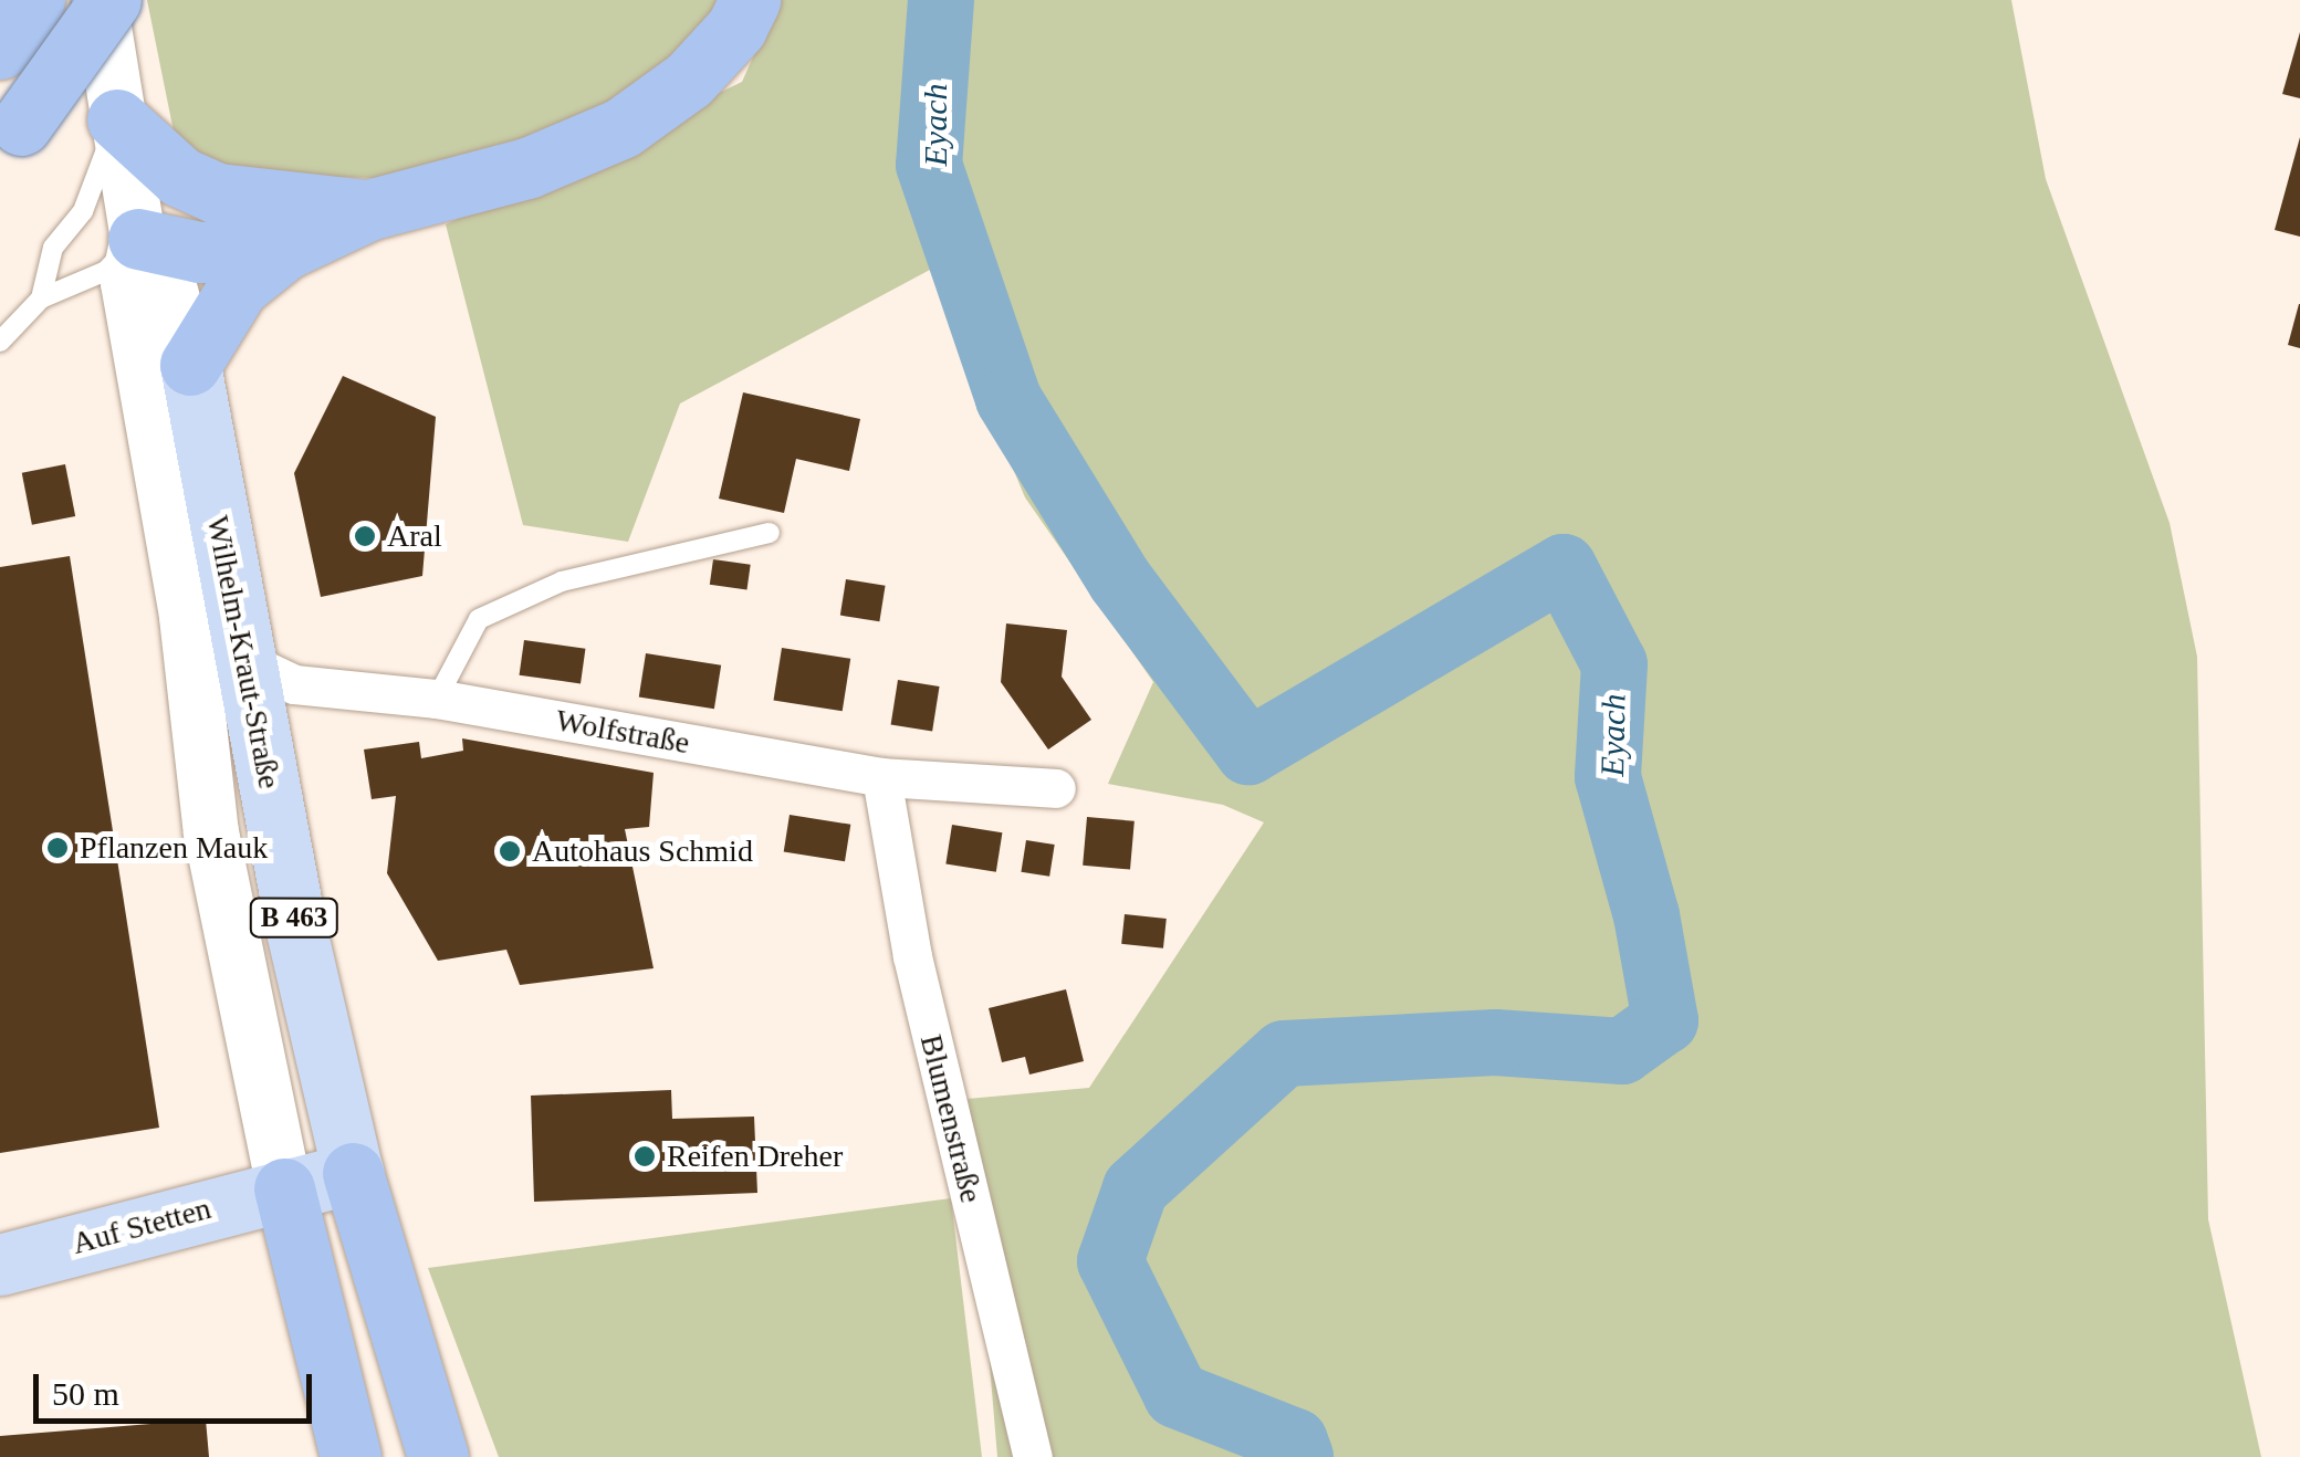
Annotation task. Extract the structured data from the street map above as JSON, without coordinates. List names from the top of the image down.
{
  "streets": {
    "highway": ["Wilhelm-Kraut-Straße", "B 463"],
    "main road": ["Auf Stetten"],
    "street": ["Wolfstraße", "Blumenstraße"]
  },
  "crossings": [
    ["Wilhelm-Kraut-Straße", "Wolfstraße"],
    ["Wilhelm-Kraut-Straße", "Auf Stetten"],
    ["Wolfstraße", "Blumenstraße"]
  ],
  "water": ["Eyach"],
  "places": [
    "Aral",
    "Pflanzen Mauk",
    "Autohaus Schmid",
    "Reifen Dreher"
  ],
  "scale_bar": "50 m"
}
